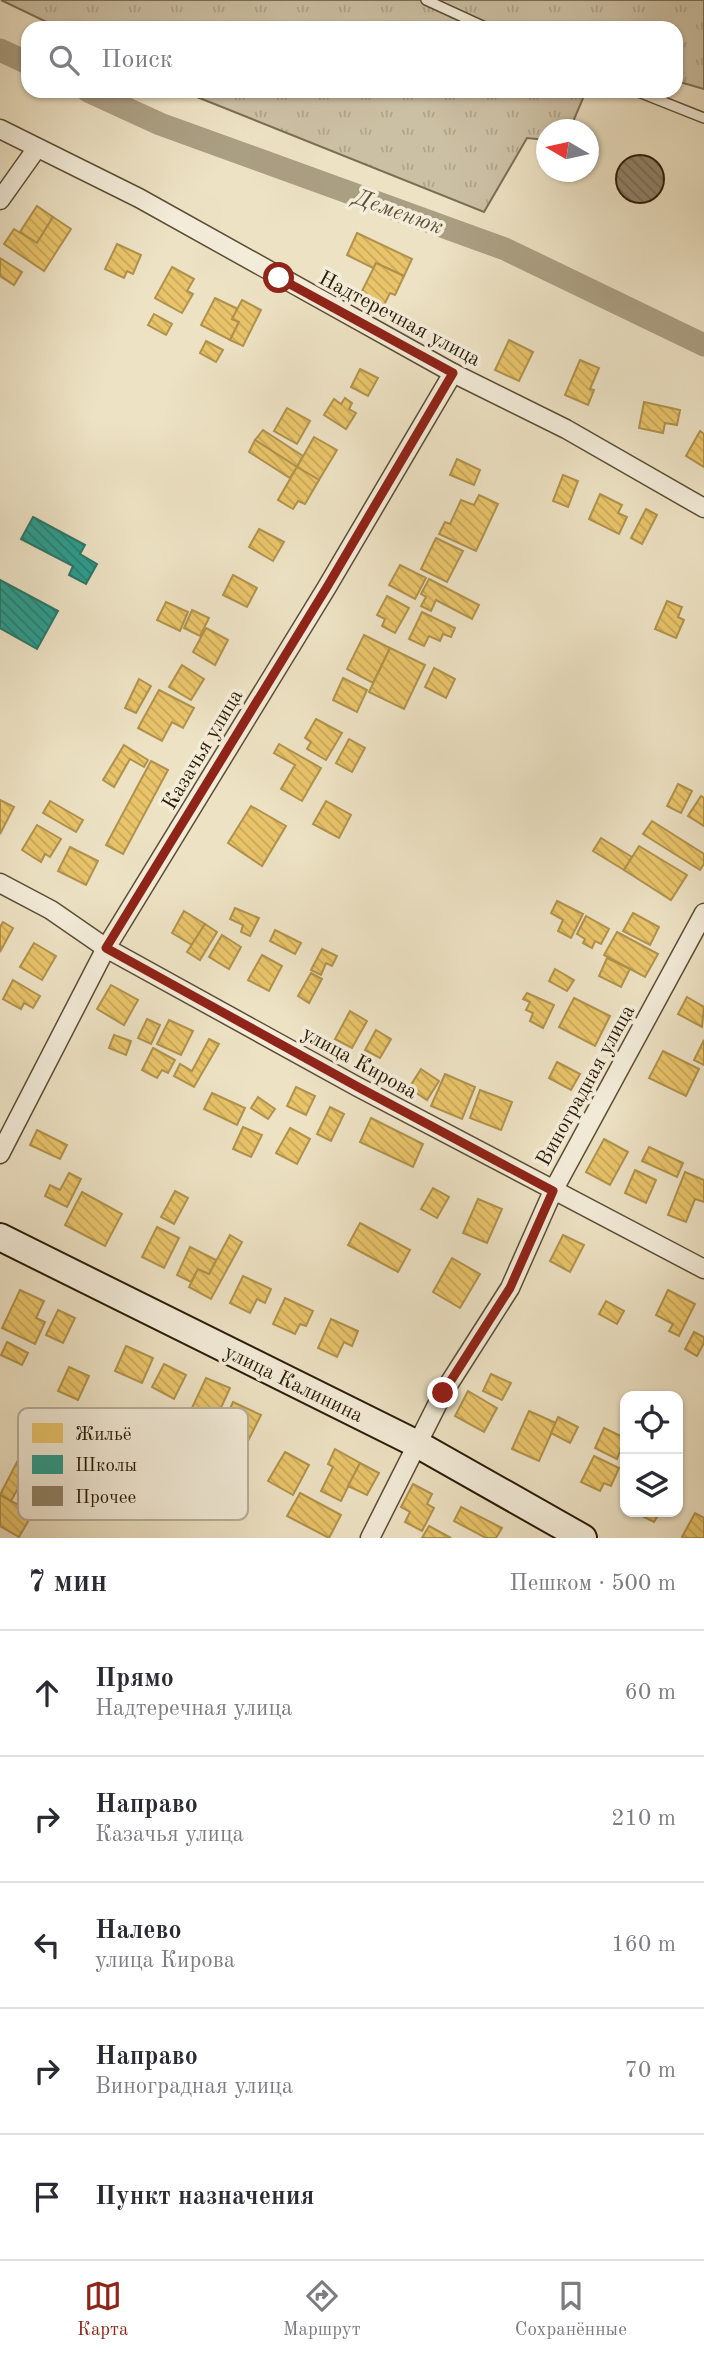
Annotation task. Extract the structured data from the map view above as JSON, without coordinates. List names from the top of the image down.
{
  "streets": {
    "street": [
      "Надтеречная улица",
      "Казачья улица",
      "улица Кирова",
      "Виноградная улица",
      "улица Калинина"
    ]
  },
  "crossings": [
    ["Надтеречная улица", "Казачья улица"],
    ["Казачья улица", "улица Кирова"],
    ["улица Кирова", "Виноградная улица"],
    ["Виноградная улица", "улица Калинина"]
  ],
  "water": ["Деменюк"],
  "legend": ["Жильё", "Школы", "Прочее"],
  "north": "left",
  "page": {
    "search": "Поиск",
    "heading": ["7 мин", "Пешком · 500 m"],
    "list": [
      ["Прямо", "Надтеречная улица", "60 m"],
      ["Направо", "Казачья улица", "210 m"],
      ["Налево", "улица Кирова", "160 m"],
      ["Направо", "Виноградная улица", "70 m"],
      "Пункт назначения"
    ],
    "nav": ["Карта", "Маршрут", "Сохранённые"]
  }
}
